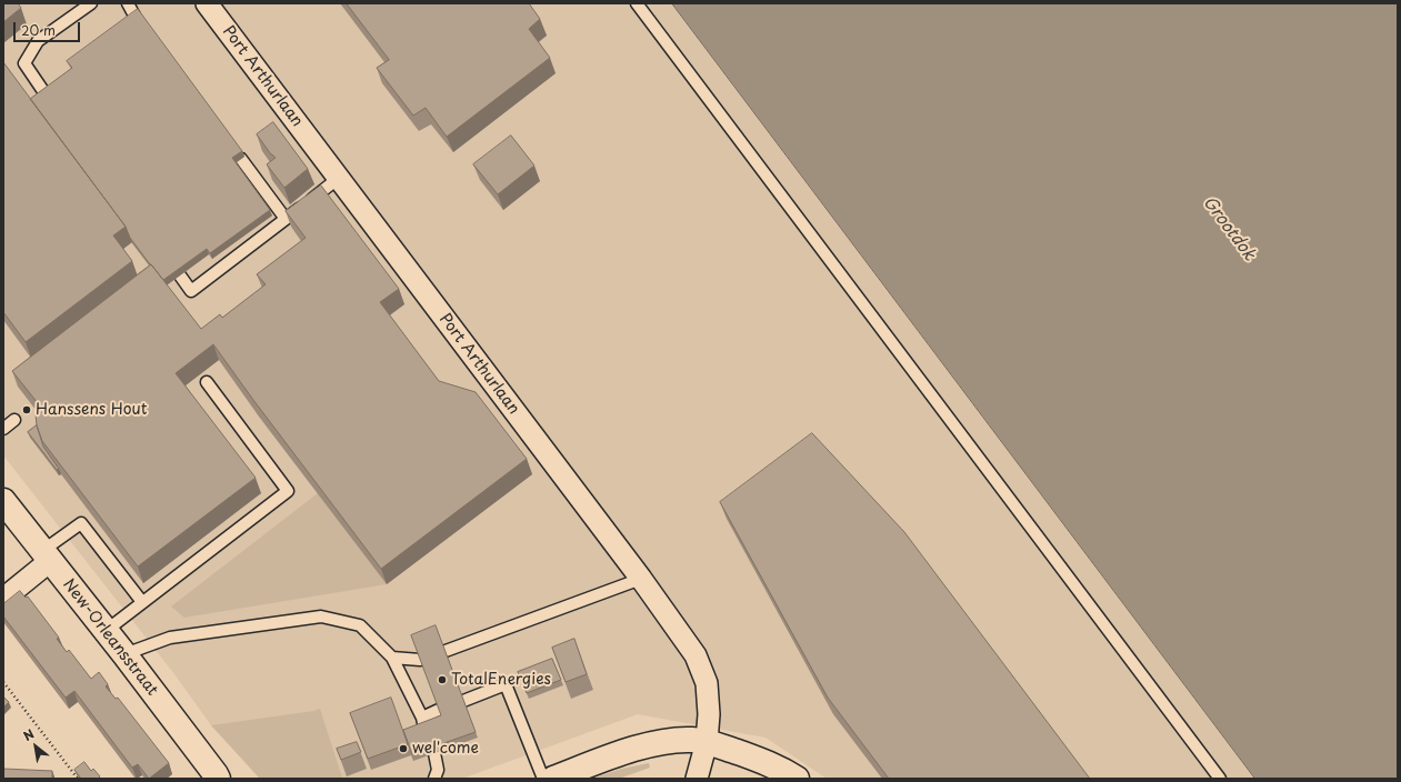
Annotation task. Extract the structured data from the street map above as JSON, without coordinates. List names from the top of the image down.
{
  "streets": {
    "main road": ["New-Orleansstraat"],
    "street": ["Port Arthurlaan"]
  },
  "water": ["Grootdok"],
  "places": ["Hanssens Hout", "TotalEnergies", "wel'come"],
  "scale_bar": "20 m",
  "north": "top left"
}
